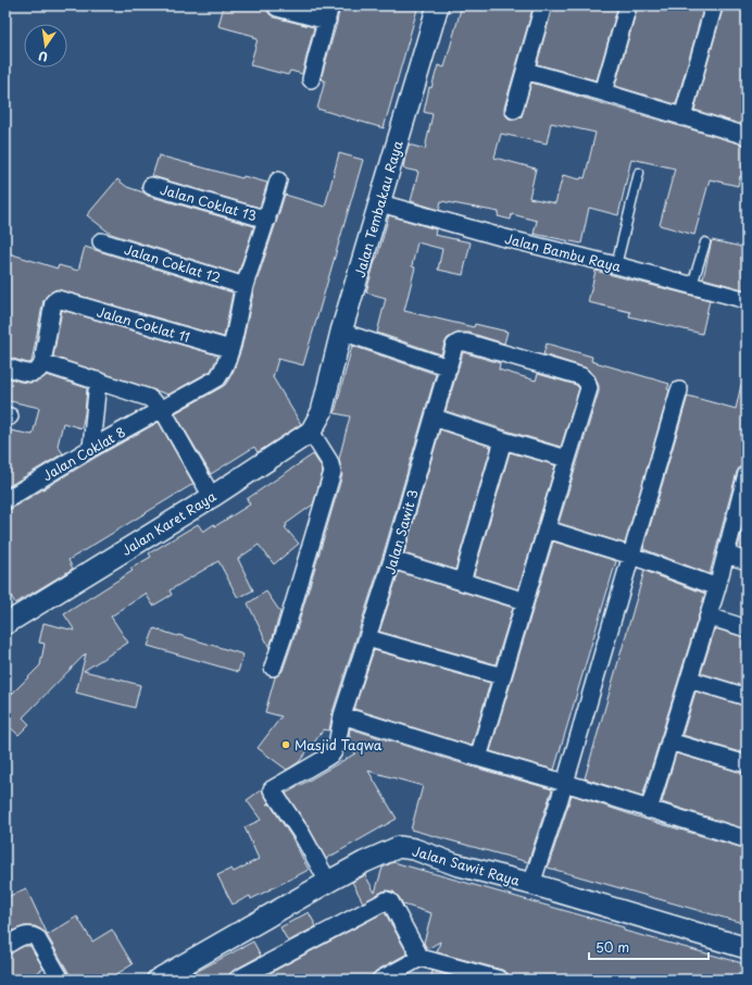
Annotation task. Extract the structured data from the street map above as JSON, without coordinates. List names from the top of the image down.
{
  "streets": {
    "street": [
      "Jalan Coklat 13",
      "Jalan Tembakau Raya",
      "Jalan Bambu Raya",
      "Jalan Coklat 12",
      "Jalan Coklat 11",
      "Jalan Coklat 8",
      "Jalan Karet Raya",
      "Jalan Sawit 3",
      "Jalan Sawit Raya"
    ]
  },
  "crossings": [
    ["Jalan Coklat 13", "Jalan Coklat 8"],
    ["Jalan Tembakau Raya", "Jalan Bambu Raya"],
    ["Jalan Tembakau Raya", "Jalan Karet Raya"],
    ["Jalan Coklat 12", "Jalan Coklat 8"],
    ["Jalan Coklat 11", "Jalan Coklat 8"],
    ["Jalan Sawit 3", "Jalan Sawit Raya"]
  ],
  "places": ["Masjid Taqwa"],
  "scale_bar": "50 m",
  "north": "bottom"
}
